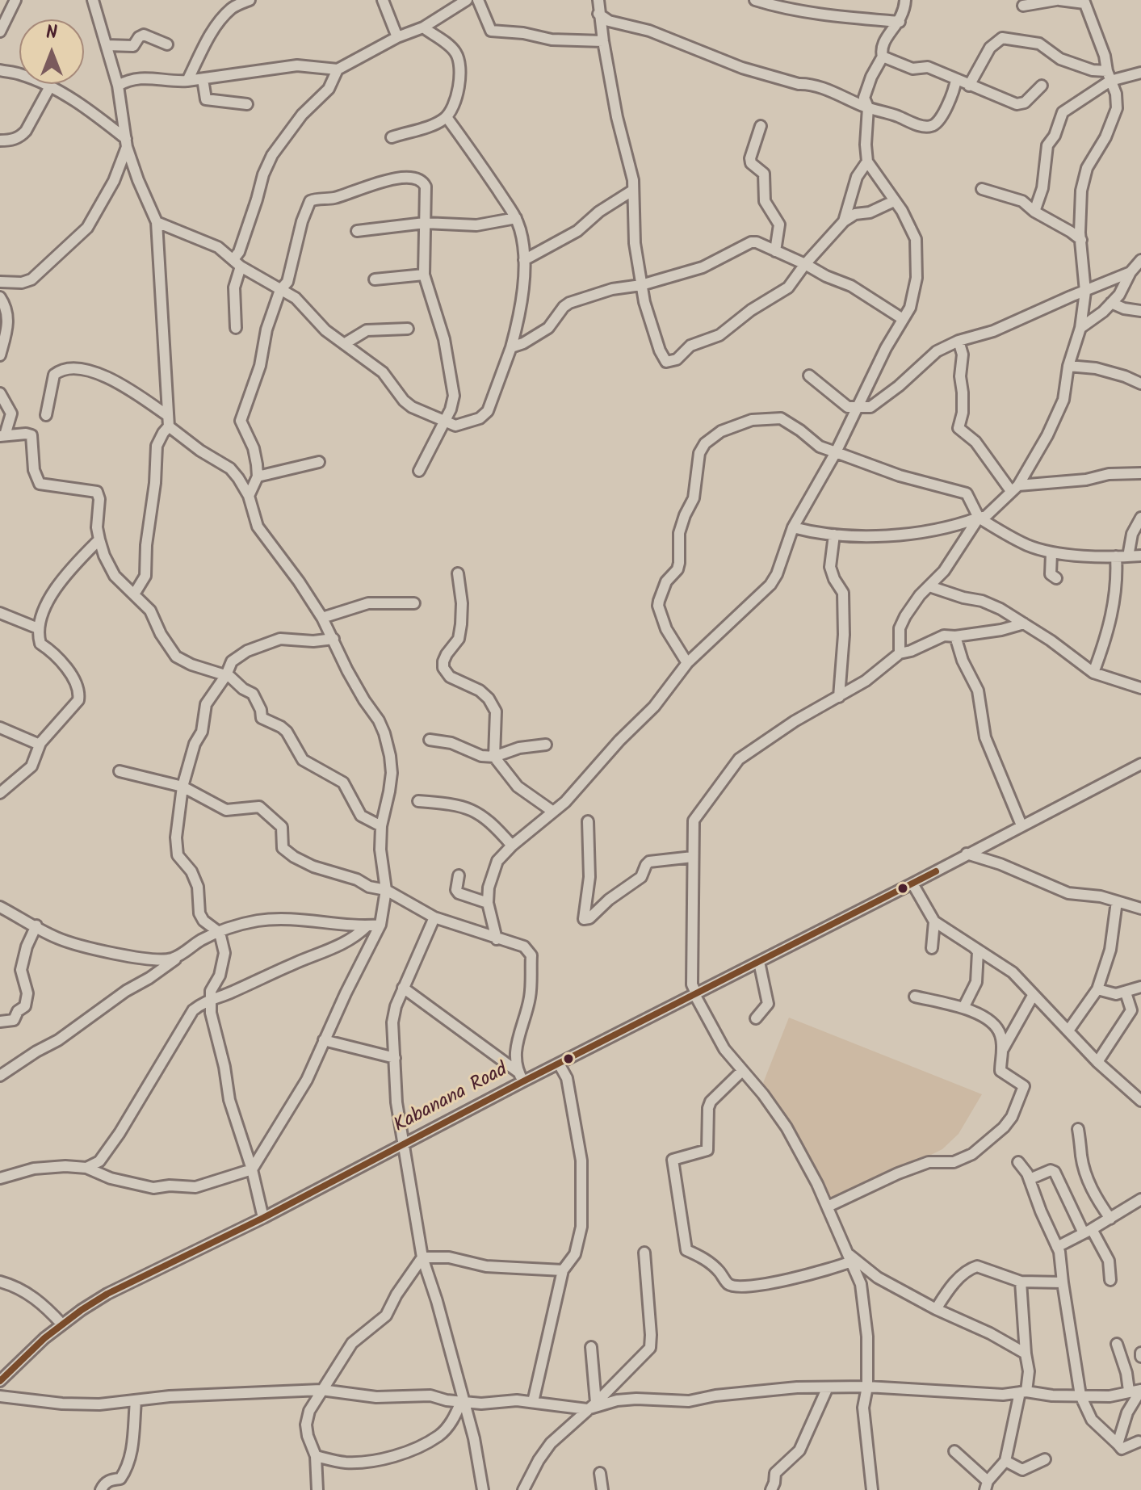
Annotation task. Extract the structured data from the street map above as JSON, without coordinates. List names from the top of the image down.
{
  "streets": {
    "street": ["Kabanana Road"]
  },
  "north": "top"
}
